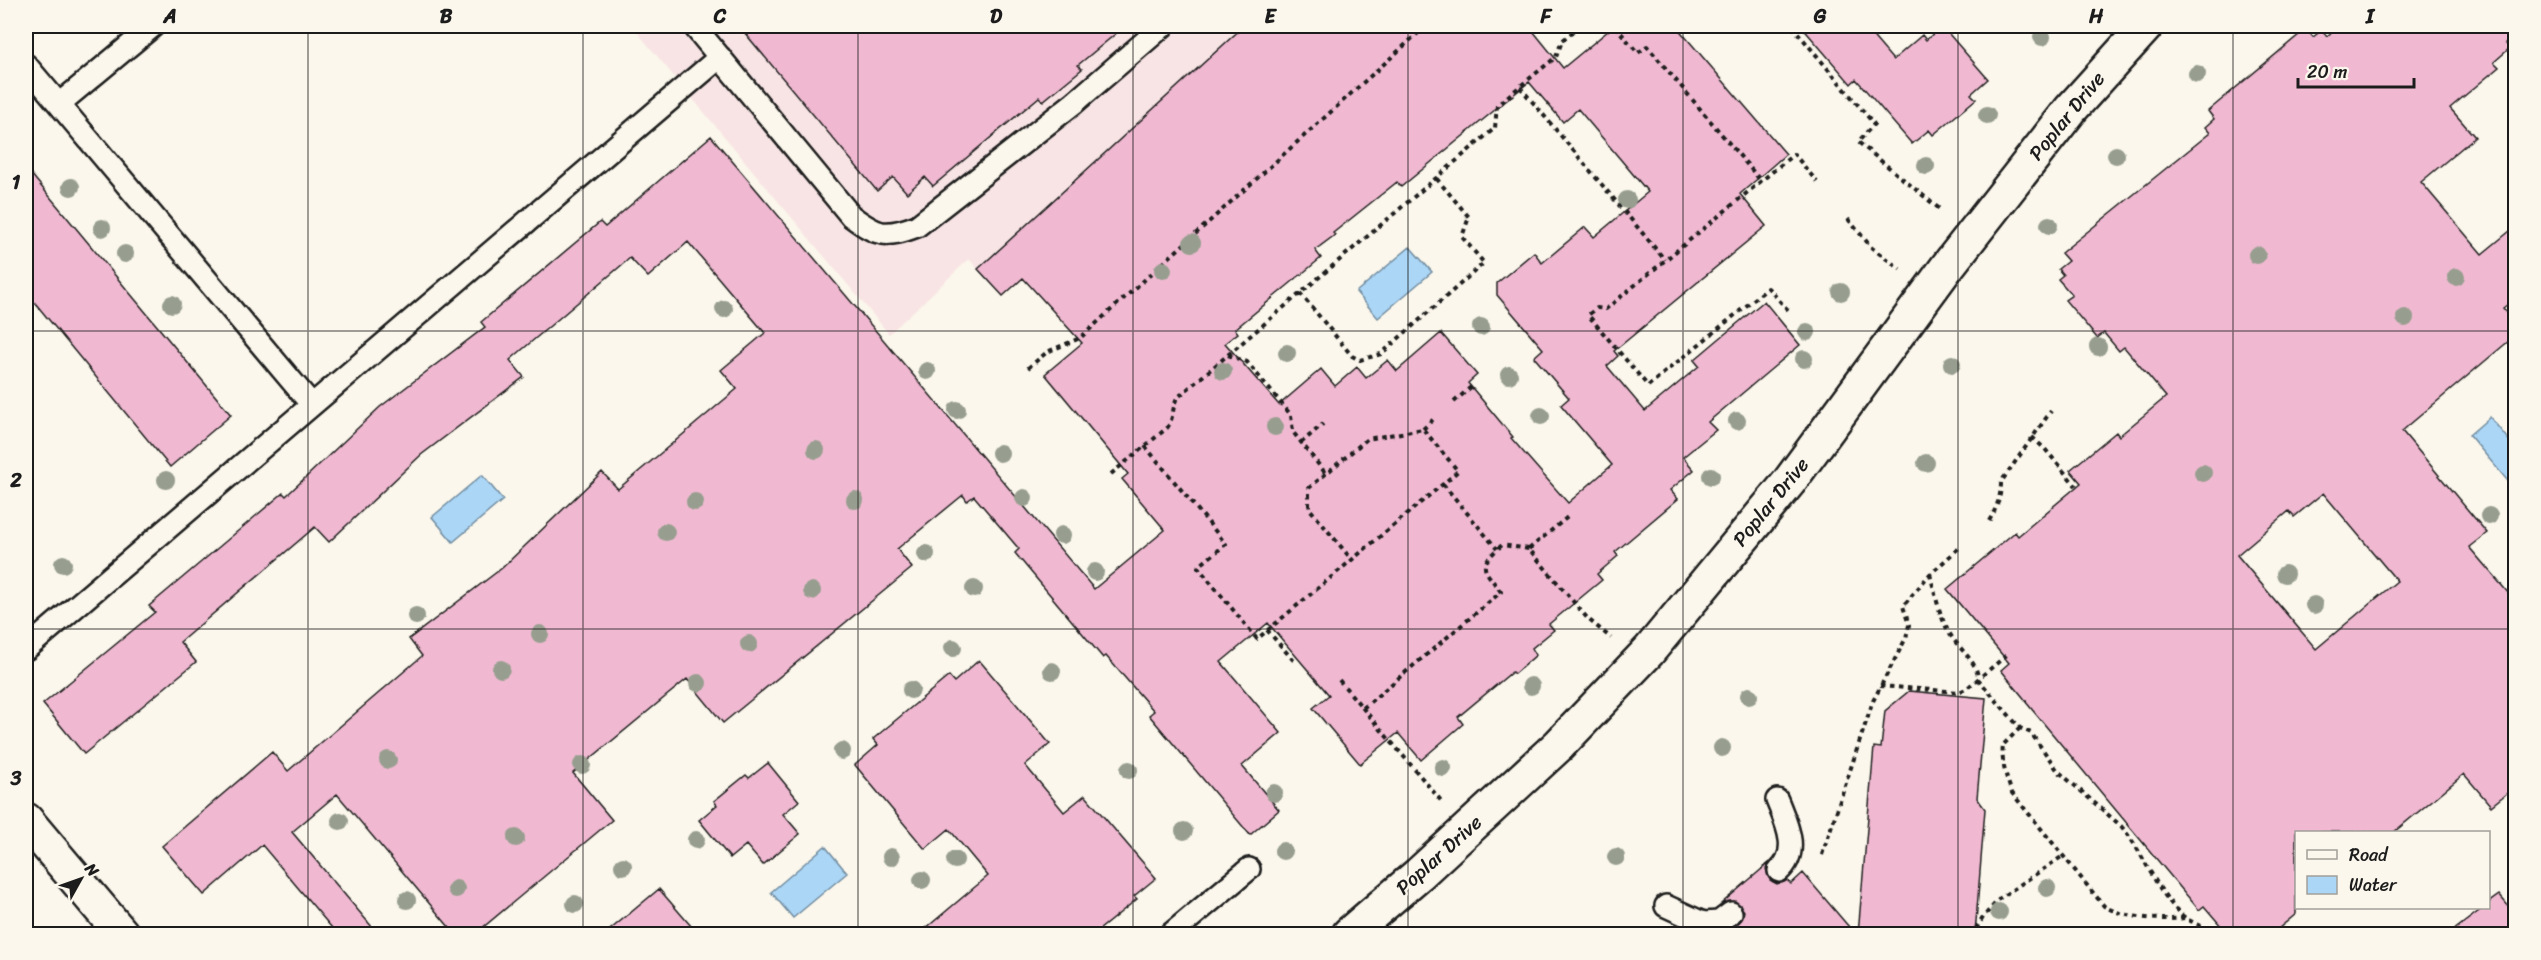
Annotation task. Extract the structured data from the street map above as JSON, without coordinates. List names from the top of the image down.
{
  "streets": {
    "main road": ["Poplar Drive"]
  },
  "legend": ["Road", "Water"],
  "scale_bar": "20 m",
  "north": "top right",
  "grid": {
    "columns": [
      "A",
      "B",
      "C",
      "D",
      "E",
      "F",
      "G",
      "H",
      "I"
    ],
    "rows": ["1", "2", "3"]
  }
}
